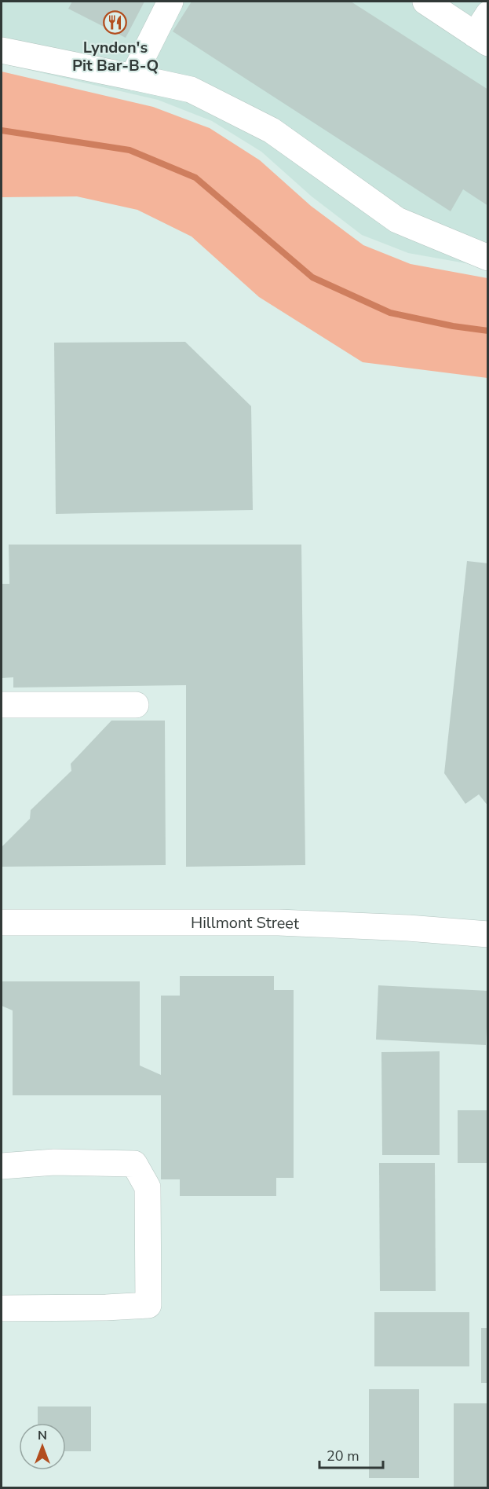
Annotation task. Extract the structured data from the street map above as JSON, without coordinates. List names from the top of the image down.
{
  "streets": {
    "street": ["Hillmont Street"]
  },
  "places": {
    "restaurant": ["Lyndon's Pit Bar-B-Q"]
  },
  "scale_bar": "20 m",
  "north": "top"
}
